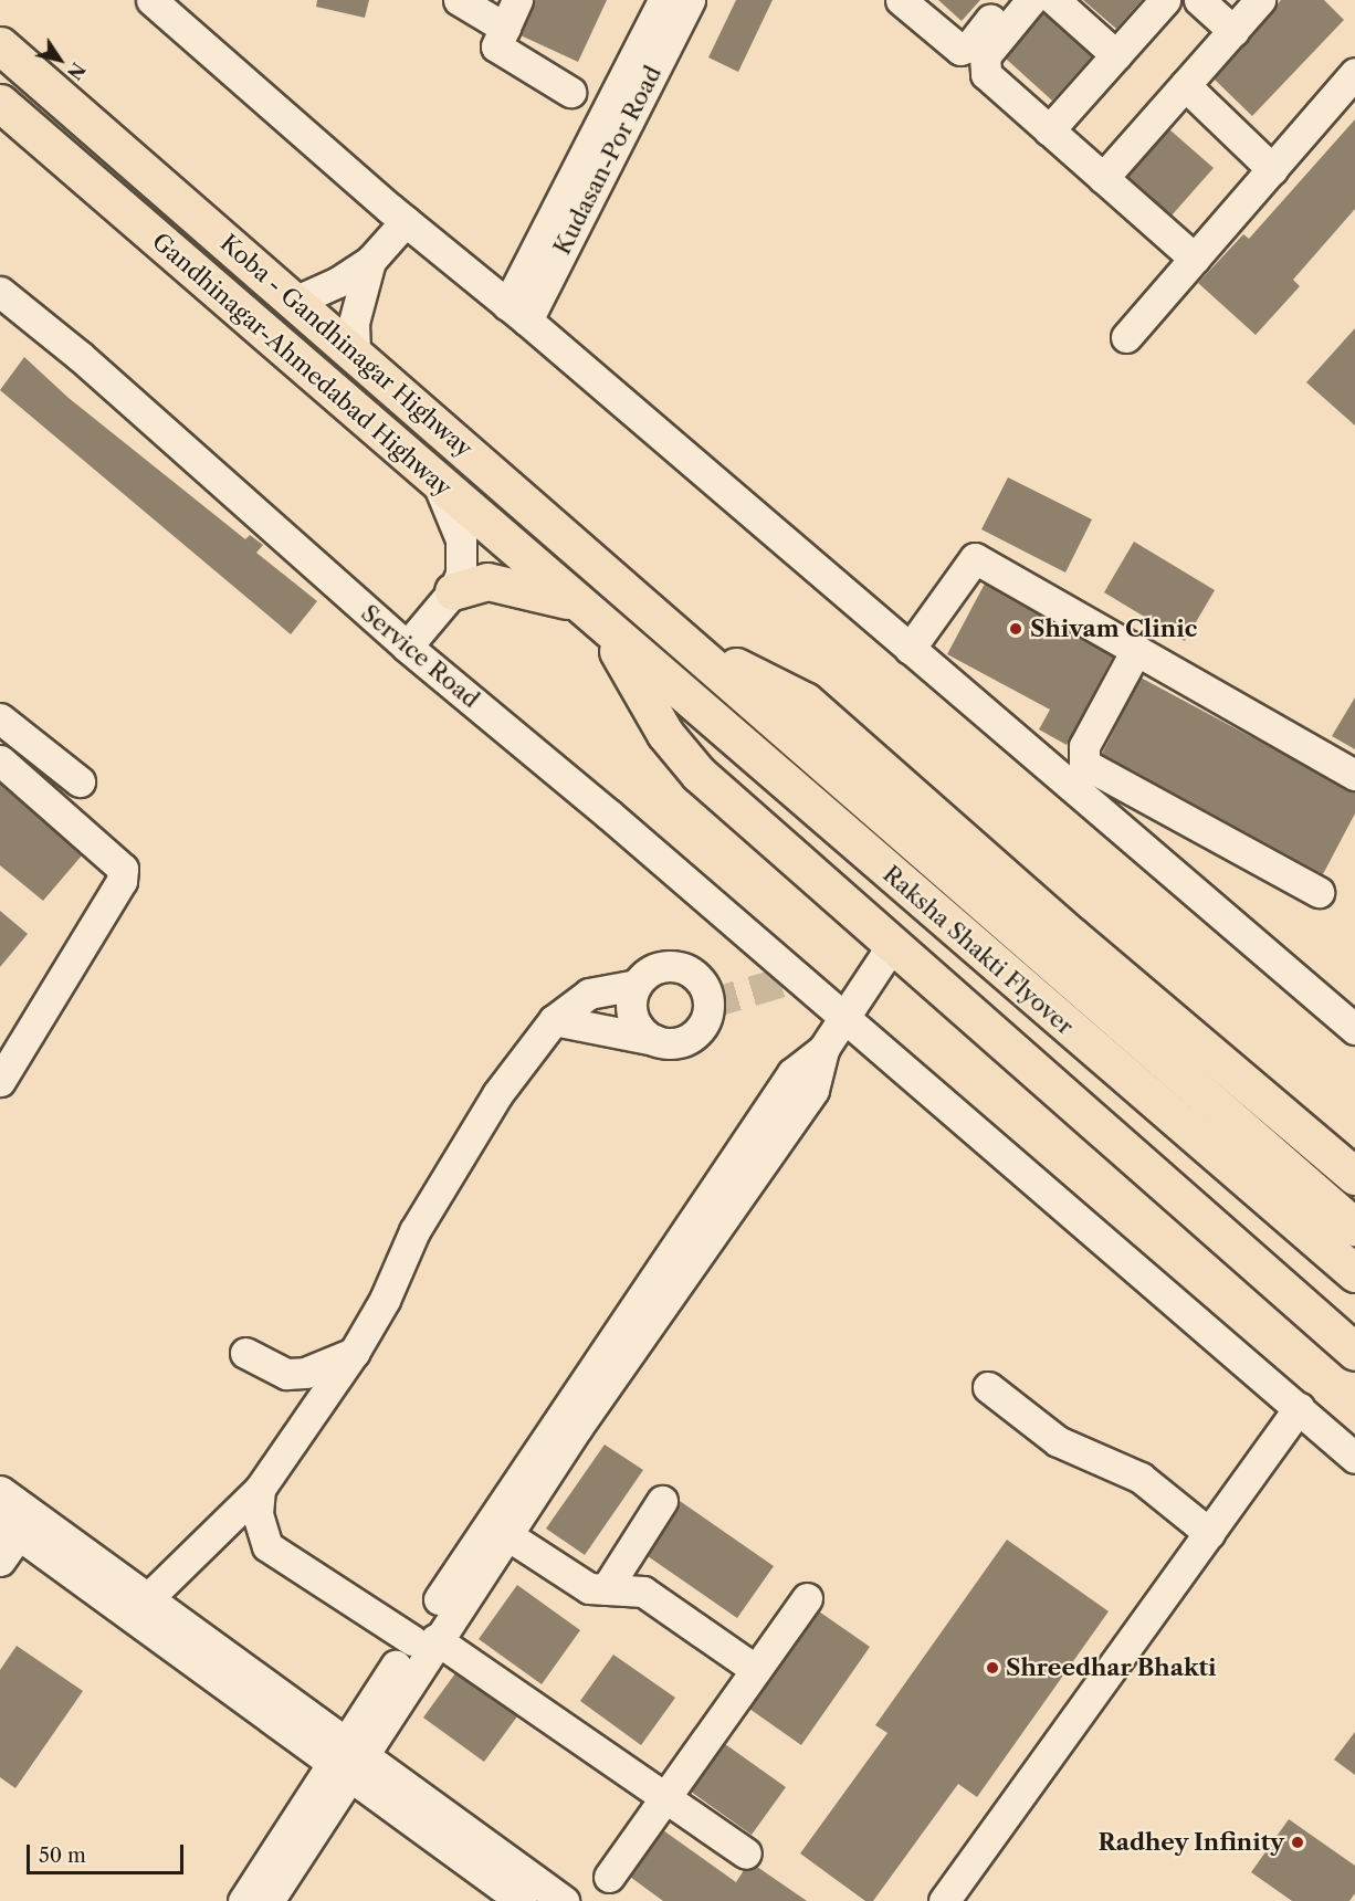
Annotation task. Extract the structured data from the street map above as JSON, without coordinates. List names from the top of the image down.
{
  "streets": {
    "main road": ["Koba - Gandhinagar Highway", "Gandhinagar-Ahmedabad Highway", "Raksha Shakti Flyover"],
    "street": ["Kudasan-Por Road", "Service Road"]
  },
  "crossings": [
    ["Koba - Gandhinagar Highway", "Raksha Shakti Flyover"],
    ["Gandhinagar-Ahmedabad Highway", "Raksha Shakti Flyover"]
  ],
  "places": ["Shivam Clinic", "Shreedhar Bhakti", "Radhey Infinity"],
  "scale_bar": "50 m",
  "north": "bottom right"
}
